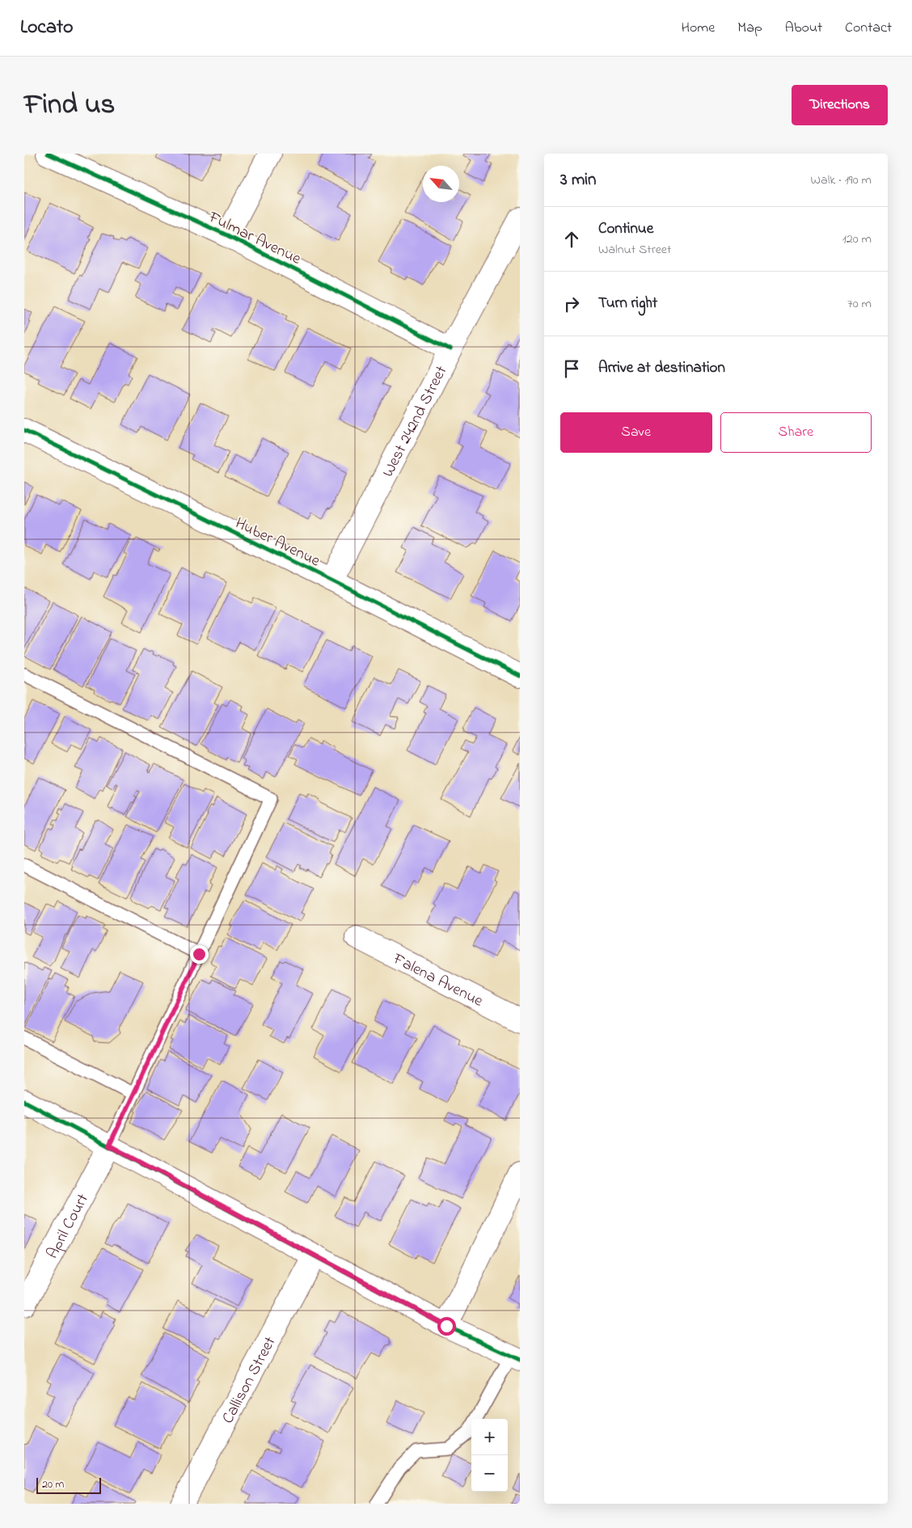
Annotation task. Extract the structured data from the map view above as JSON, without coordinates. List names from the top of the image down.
{
  "streets": {
    "street": [
      "Fulmar Avenue",
      "West 242nd Street",
      "Huber Avenue",
      "Falena Avenue",
      "April Court",
      "Callison Street"
    ]
  },
  "crossings": [
    ["Fulmar Avenue", "West 242nd Street"],
    ["West 242nd Street", "Huber Avenue"]
  ],
  "scale_bar": "20 m",
  "north": "top left",
  "page": {
    "header": "Locato",
    "nav": [
      "Home",
      "Map",
      "About",
      "Contact"
    ],
    "title": "Find us",
    "buttons": [
      "Directions",
      ["Save", "Share"]
    ],
    "heading": ["3 min", "Walk · 190 m"],
    "list": [
      ["Continue", "Walnut Street", "120 m"],
      ["Turn right", "70 m"],
      "Arrive at destination"
    ],
    "map_buttons": ["+", "−"],
    "scale": "20 m"
  }
}
